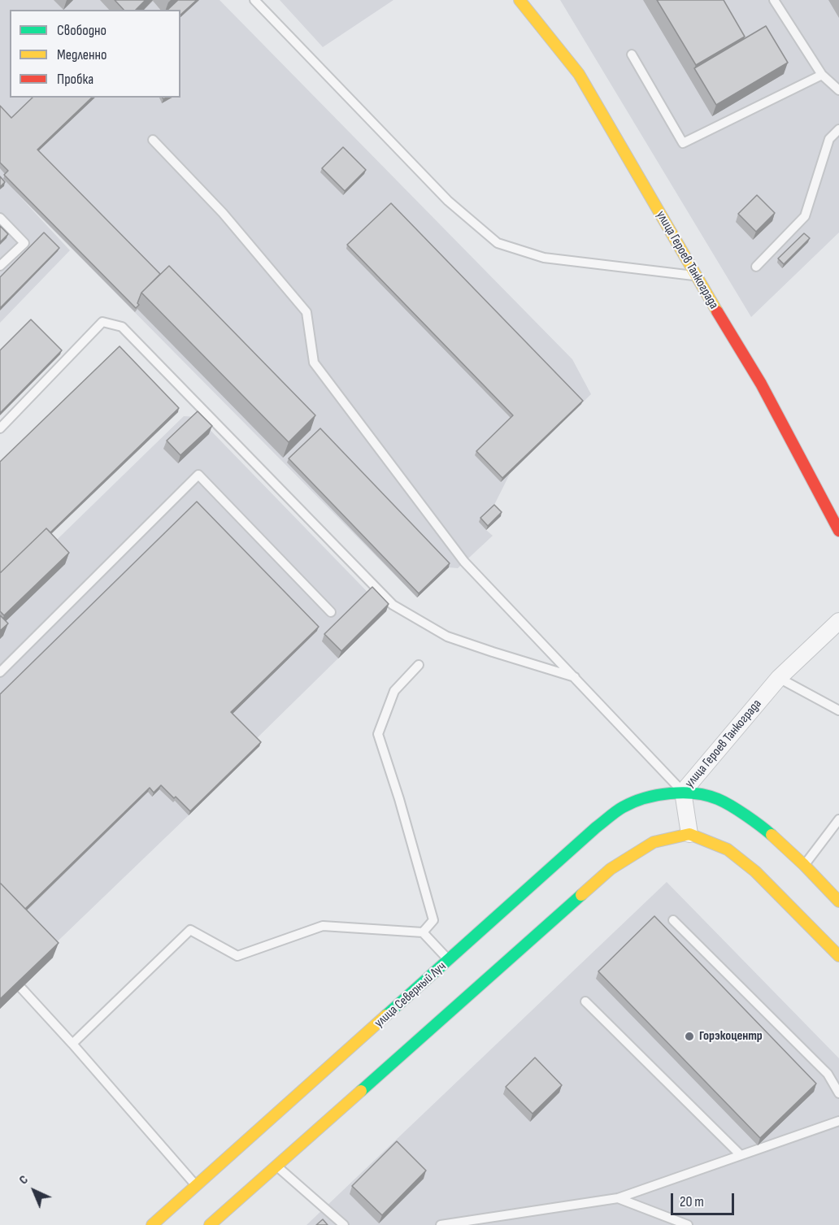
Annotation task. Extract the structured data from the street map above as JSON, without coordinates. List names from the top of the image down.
{
  "streets": {
    "main road": ["улица Героев Танкограда", "улица Северный Луч"]
  },
  "crossings": [
    ["улица Героев Танкограда", "улица Северный Луч"]
  ],
  "places": ["Горэкоцентр"],
  "legend": ["Свободно", "Медленно", "Пробка"],
  "scale_bar": "20 m",
  "north": "top left"
}
